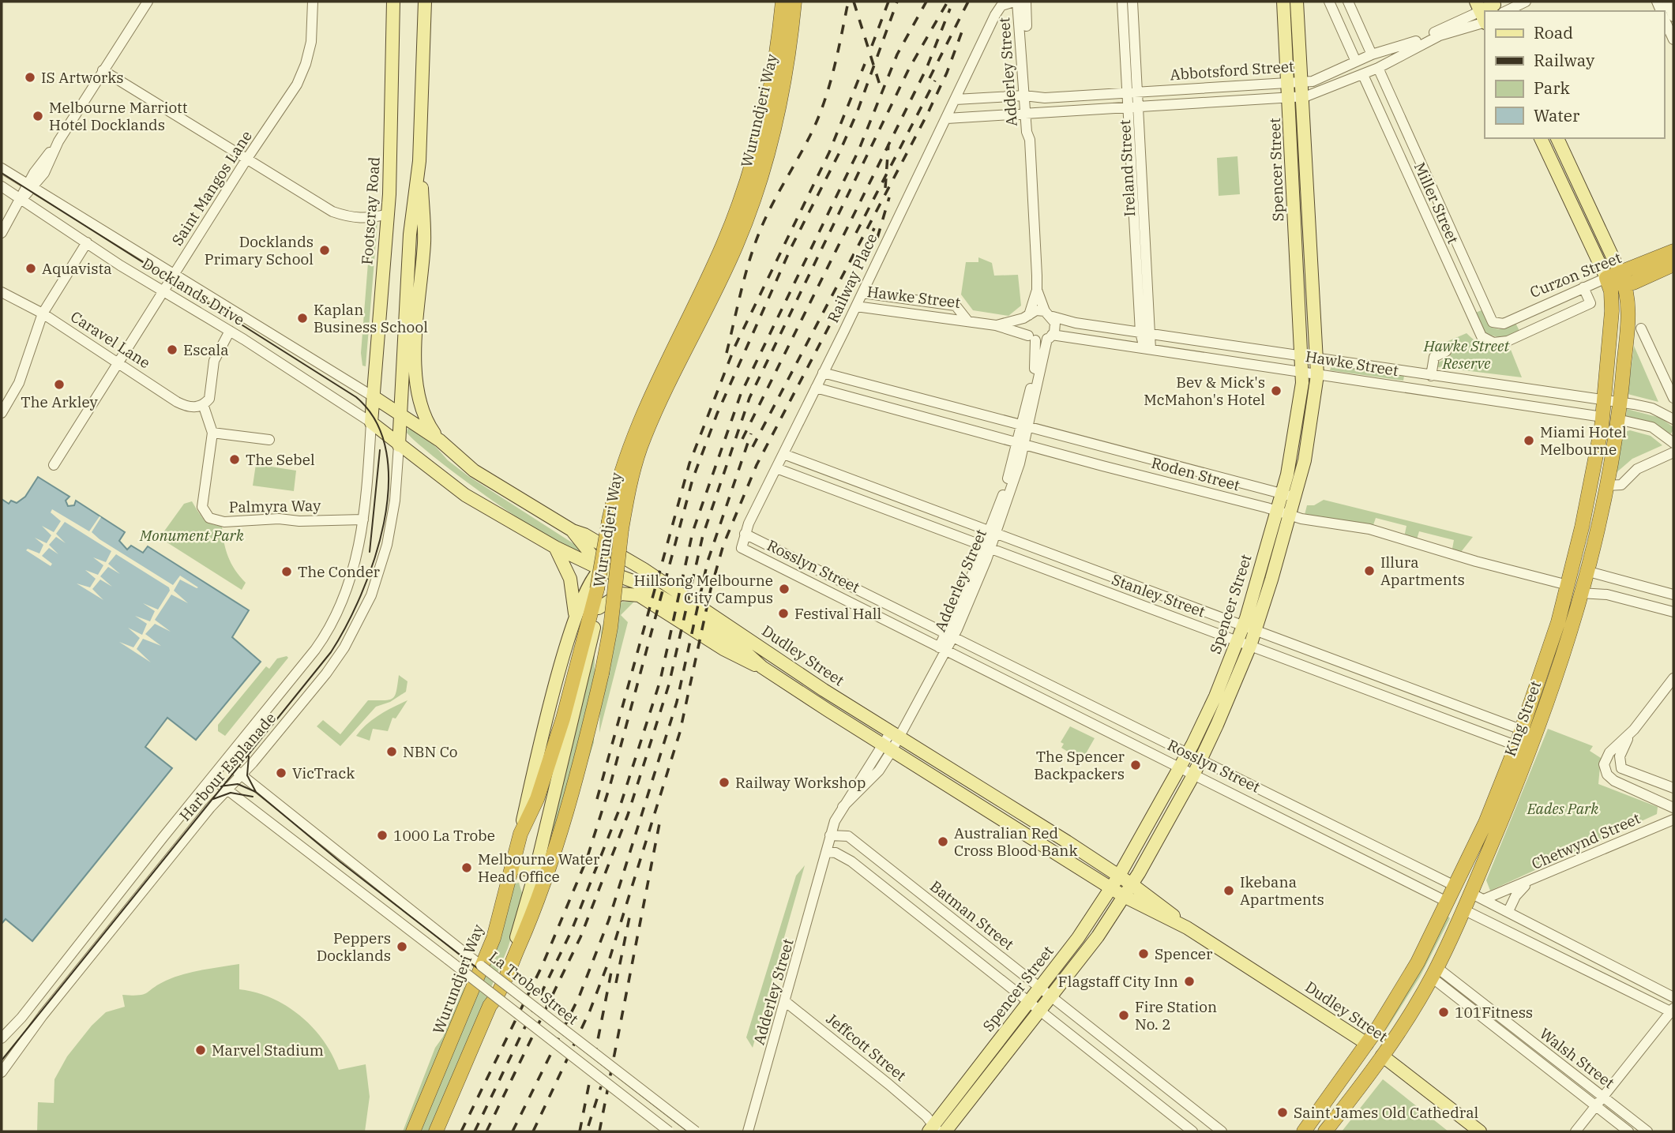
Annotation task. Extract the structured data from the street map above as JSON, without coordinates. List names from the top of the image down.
{
  "streets": {
    "highway": [
      "Wurundjeri Way",
      "Curzon Street",
      "Hawke Street",
      "Rosslyn Street",
      "Dudley Street",
      "King Street"
    ],
    "main road": ["Spencer Street", "Footscray Road"],
    "street": [
      "Abbotsford Street",
      "Adderley Street",
      "Ireland Street",
      "Saint Mangos Lane",
      "Miller Street",
      "Railway Place",
      "Docklands Drive",
      "Caravel Lane",
      "Roden Street",
      "Palmyra Way",
      "Stanley Street",
      "Harbour Esplanade",
      "Chetwynd Street",
      "Batman Street",
      "La Trobe Street",
      "Jeffcott Street",
      "Walsh Street"
    ]
  },
  "crossings": [
    ["Abbotsford Street", "Adderley Street"],
    ["Abbotsford Street", "Ireland Street"],
    ["Abbotsford Street", "Spencer Street"],
    ["Abbotsford Street", "Miller Street"],
    ["Abbotsford Street", "Railway Place"],
    ["Adderley Street", "Railway Place"],
    ["Adderley Street", "Hawke Street"],
    ["Adderley Street", "Roden Street"],
    ["Adderley Street", "Rosslyn Street"],
    ["Adderley Street", "Stanley Street"],
    ["Adderley Street", "Dudley Street"],
    ["Adderley Street", "Batman Street"],
    ["Adderley Street", "Jeffcott Street"],
    ["Wurundjeri Way", "Dudley Street"],
    ["Ireland Street", "Hawke Street"],
    ["Spencer Street", "Hawke Street"],
    ["Spencer Street", "Roden Street"],
    ["Spencer Street", "Rosslyn Street"],
    ["Spencer Street", "Stanley Street"],
    ["Spencer Street", "Dudley Street"],
    ["Spencer Street", "Batman Street"],
    ["Spencer Street", "Jeffcott Street"],
    ["Saint Mangos Lane", "Docklands Drive"],
    ["Saint Mangos Lane", "Caravel Lane"],
    ["Miller Street", "Curzon Street"],
    ["Footscray Road", "Docklands Drive"],
    ["Footscray Road", "Dudley Street"],
    ["Footscray Road", "Harbour Esplanade"],
    ["Curzon Street", "King Street"],
    ["Railway Place", "Hawke Street"],
    ["Railway Place", "Roden Street"],
    ["Railway Place", "Rosslyn Street"],
    ["Railway Place", "Stanley Street"],
    ["Docklands Drive", "Dudley Street"],
    ["Docklands Drive", "Harbour Esplanade"],
    ["Hawke Street", "King Street"],
    ["Roden Street", "King Street"],
    ["Palmyra Way", "Harbour Esplanade"],
    ["Rosslyn Street", "King Street"],
    ["Rosslyn Street", "Chetwynd Street"],
    ["Stanley Street", "King Street"],
    ["Dudley Street", "King Street"],
    ["Dudley Street", "Harbour Esplanade"],
    ["King Street", "Walsh Street"],
    ["Harbour Esplanade", "La Trobe Street"]
  ],
  "parks": ["Hawke Street Reserve", "Monument Park", "Eades Park"],
  "places": [
    "IS Artworks",
    "Melbourne Marriott Hotel Docklands",
    "Docklands Primary School",
    "Aquavista",
    "Kaplan Business School",
    "Escala",
    "The Arkley",
    "Bev & Mick's McMahon's Hotel",
    "Miami Hotel Melbourne",
    "The Sebel",
    "Illura Apartments",
    "The Conder",
    "Hillsong Melbourne City Campus",
    "Festival Hall",
    "NBN Co",
    "The Spencer Backpackers",
    "VicTrack",
    "Railway Workshop",
    "1000 La Trobe",
    "Australian Red Cross Blood Bank",
    "Melbourne Water Head Office",
    "Ikebana Apartments",
    "Peppers Docklands",
    "Spencer",
    "Flagstaff City Inn",
    "101Fitness",
    "Fire Station No. 2",
    "Marvel Stadium",
    "Saint James Old Cathedral"
  ],
  "legend": [
    "Road",
    "Railway",
    "Park",
    "Water"
  ]
}
